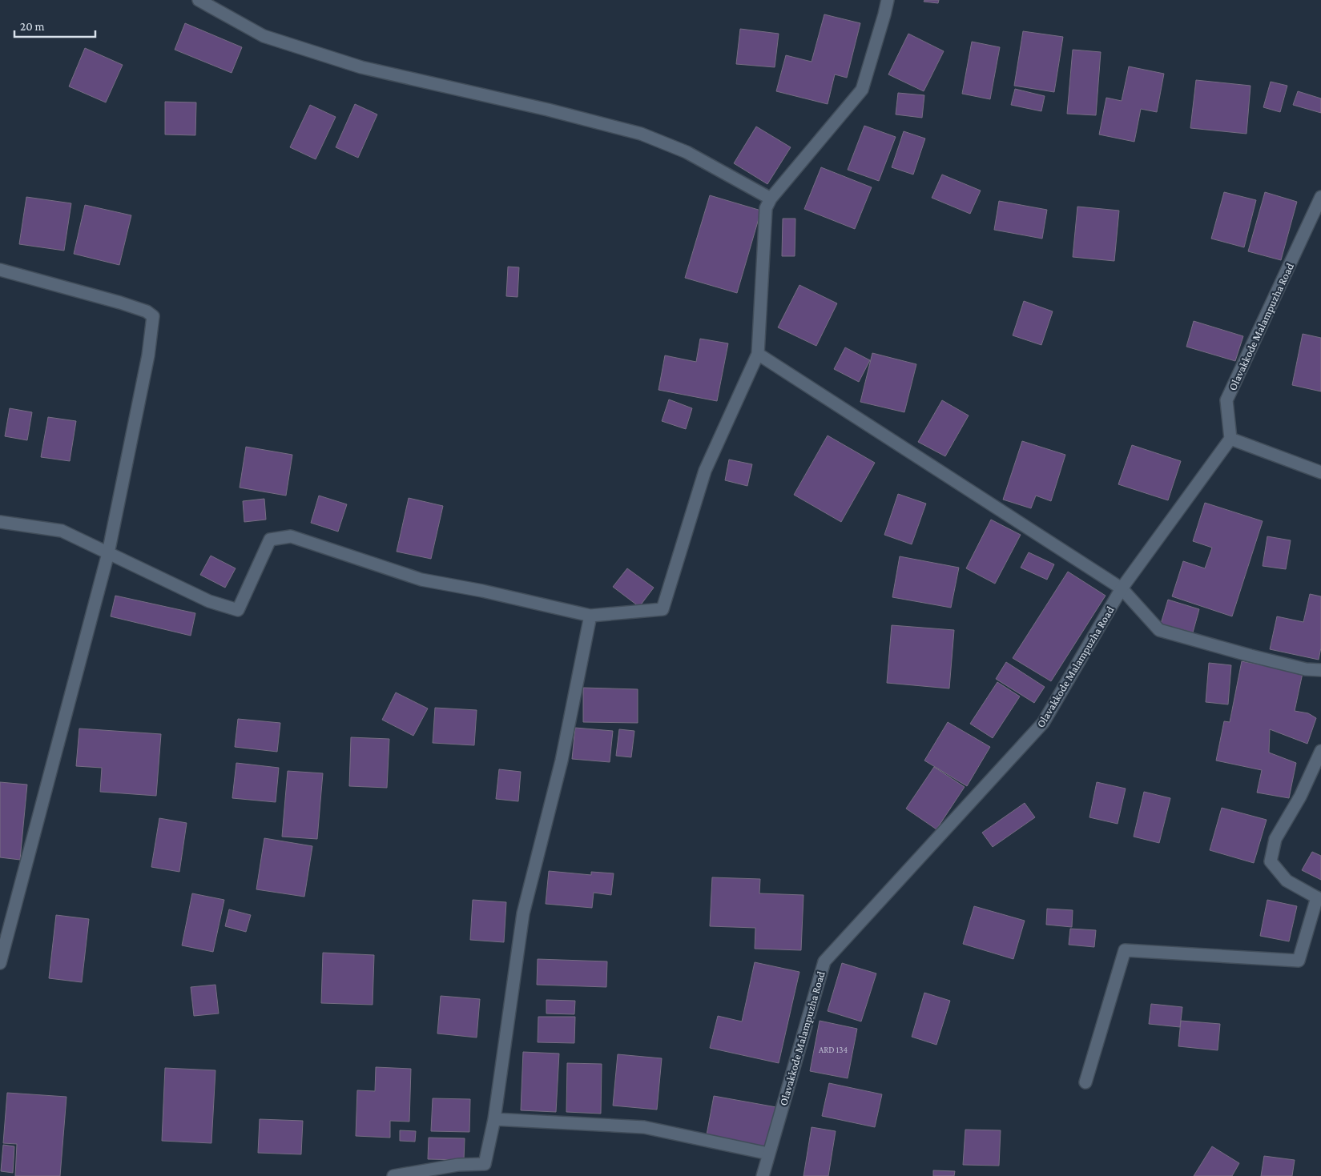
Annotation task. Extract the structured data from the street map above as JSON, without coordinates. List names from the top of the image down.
{
  "streets": {
    "street": ["Olavakkode Malampuzha Road"]
  },
  "house_numbers": ["ARD 134"],
  "scale_bar": "20 m"
}
